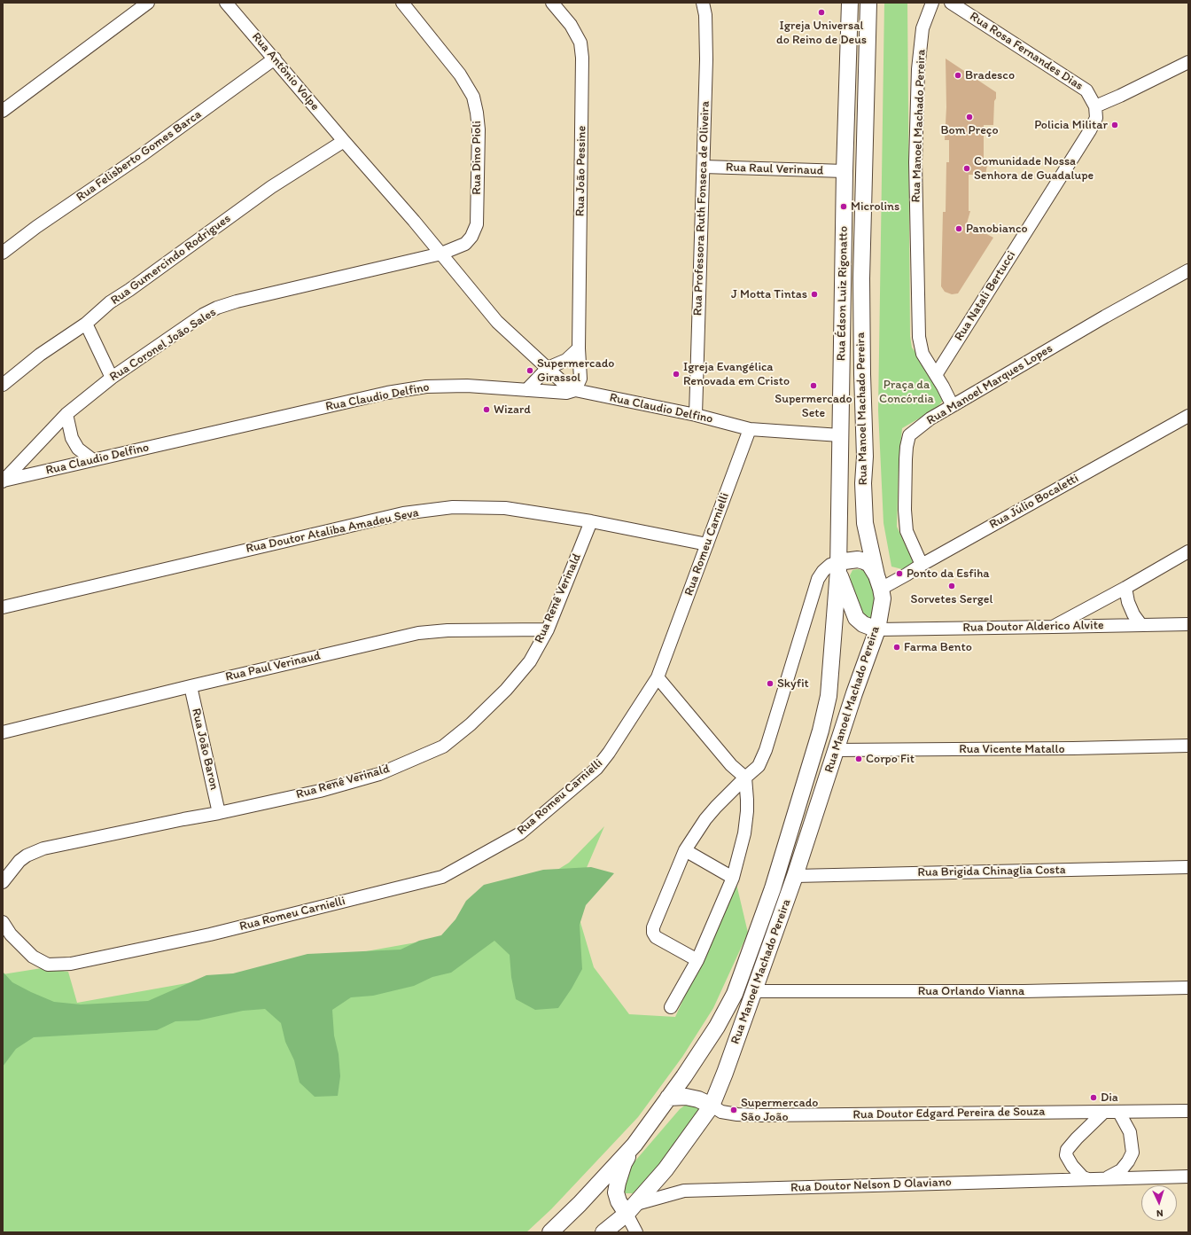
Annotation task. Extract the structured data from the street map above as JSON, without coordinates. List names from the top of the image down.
{
  "streets": {
    "main road": ["Rua Manoel Machado Pereira", "Rua Édson Luiz Rigonatto"],
    "street": [
      "Rua Rosa Fernandes Dias",
      "Rua Antônio Volpe",
      "Rua Felisberto Gomes Barca",
      "Rua Dino Pioli",
      "Rua Raul Verinaud",
      "Rua João Pessine",
      "Rua Professora Ruth Fonseca de Oliveira",
      "Rua Gumercindo Rodrigues",
      "Rua Natali Bertucci",
      "Rua Coronel João Sales",
      "Rua Manoel Marques Lopes",
      "Rua Claudio Delfino",
      "Rua Júlio Bocaletti",
      "Rua Doutor Ataliba Amadeu Seva",
      "Rua Romeu Carnielli",
      "Rua Renê Verinald",
      "Rua Doutor Alderico Alvite",
      "Rua Paul Verinaud",
      "Rua João Baron",
      "Rua Vicente Matallo",
      "Rua Brigida Chinaglia Costa",
      "Rua Orlando Vianna",
      "Rua Doutor Edgard Pereira de Souza",
      "Rua Doutor Nelson D Olaviano"
    ]
  },
  "crossings": [
    ["Rua Rosa Fernandes Dias", "Rua Natali Bertucci"],
    ["Rua Antônio Volpe", "Rua Felisberto Gomes Barca"],
    ["Rua Antônio Volpe", "Rua Gumercindo Rodrigues"],
    ["Rua Manoel Machado Pereira", "Rua Édson Luiz Rigonatto"],
    ["Rua Manoel Machado Pereira", "Rua Natali Bertucci"],
    ["Rua Manoel Machado Pereira", "Rua Manoel Marques Lopes"],
    ["Rua Manoel Machado Pereira", "Rua Júlio Bocaletti"],
    ["Rua Manoel Machado Pereira", "Rua Doutor Alderico Alvite"],
    ["Rua Manoel Machado Pereira", "Rua Vicente Matallo"],
    ["Rua Manoel Machado Pereira", "Rua Brigida Chinaglia Costa"],
    ["Rua Manoel Machado Pereira", "Rua Orlando Vianna"],
    ["Rua Manoel Machado Pereira", "Rua Doutor Edgard Pereira de Souza"],
    ["Rua Manoel Machado Pereira", "Rua Doutor Nelson D Olaviano"],
    ["Rua Dino Pioli", "Rua Coronel João Sales"],
    ["Rua Raul Verinaud", "Rua Professora Ruth Fonseca de Oliveira"],
    ["Rua Raul Verinaud", "Rua Édson Luiz Rigonatto"],
    ["Rua João Pessine", "Rua Claudio Delfino"],
    ["Rua Professora Ruth Fonseca de Oliveira", "Rua Claudio Delfino"],
    ["Rua Édson Luiz Rigonatto", "Rua Claudio Delfino"],
    ["Rua Coronel João Sales", "Rua Claudio Delfino"],
    ["Rua Manoel Marques Lopes", "Rua Júlio Bocaletti"],
    ["Rua Claudio Delfino", "Rua Romeu Carnielli"],
    ["Rua Doutor Ataliba Amadeu Seva", "Rua Romeu Carnielli"],
    ["Rua Doutor Ataliba Amadeu Seva", "Rua Renê Verinald"],
    ["Rua Renê Verinald", "Rua Paul Verinaud"],
    ["Rua Renê Verinald", "Rua João Baron"],
    ["Rua Paul Verinaud", "Rua João Baron"],
    ["Rua Doutor Edgard Pereira de Souza", "Rua Doutor Nelson D Olaviano"]
  ],
  "parks": ["Praça da Concórdia"],
  "places": [
    "Igreja Universal do Reino de Deus",
    "Bradesco",
    "Bom Preço",
    "Policia Militar",
    "Comunidade Nossa Senhora de Guadalupe",
    "Microlins",
    "Panobianco",
    "J Motta Tintas",
    "Supermercado Girassol",
    "Igreja Evangélica Renovada em Cristo",
    "Supermercado Sete",
    "Wizard",
    "Ponto da Esfiha",
    "Sorvetes Sergel",
    "Farma Bento",
    "Skyfit",
    "Corpo Fit",
    "Dia",
    "Supermercado São João"
  ],
  "north": "bottom"
}
